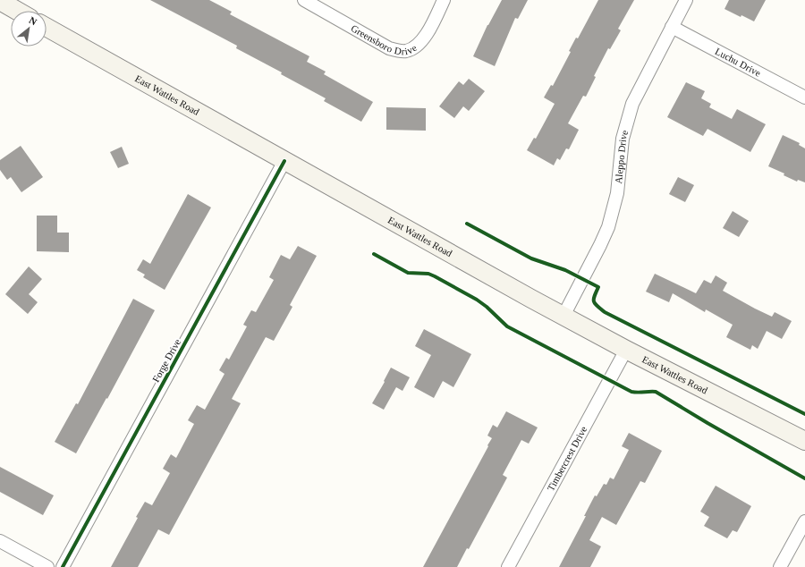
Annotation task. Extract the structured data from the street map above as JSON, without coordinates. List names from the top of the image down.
{
  "streets": {
    "main road": ["East Wattles Road"],
    "street": [
      "Greensboro Drive",
      "Luchu Drive",
      "Aleppo Drive",
      "Forge Drive",
      "Timbercrest Drive"
    ]
  },
  "crossings": [
    ["Luchu Drive", "Aleppo Drive"],
    ["East Wattles Road", "Aleppo Drive"],
    ["East Wattles Road", "Forge Drive"],
    ["East Wattles Road", "Timbercrest Drive"]
  ],
  "north": "top right"
}
